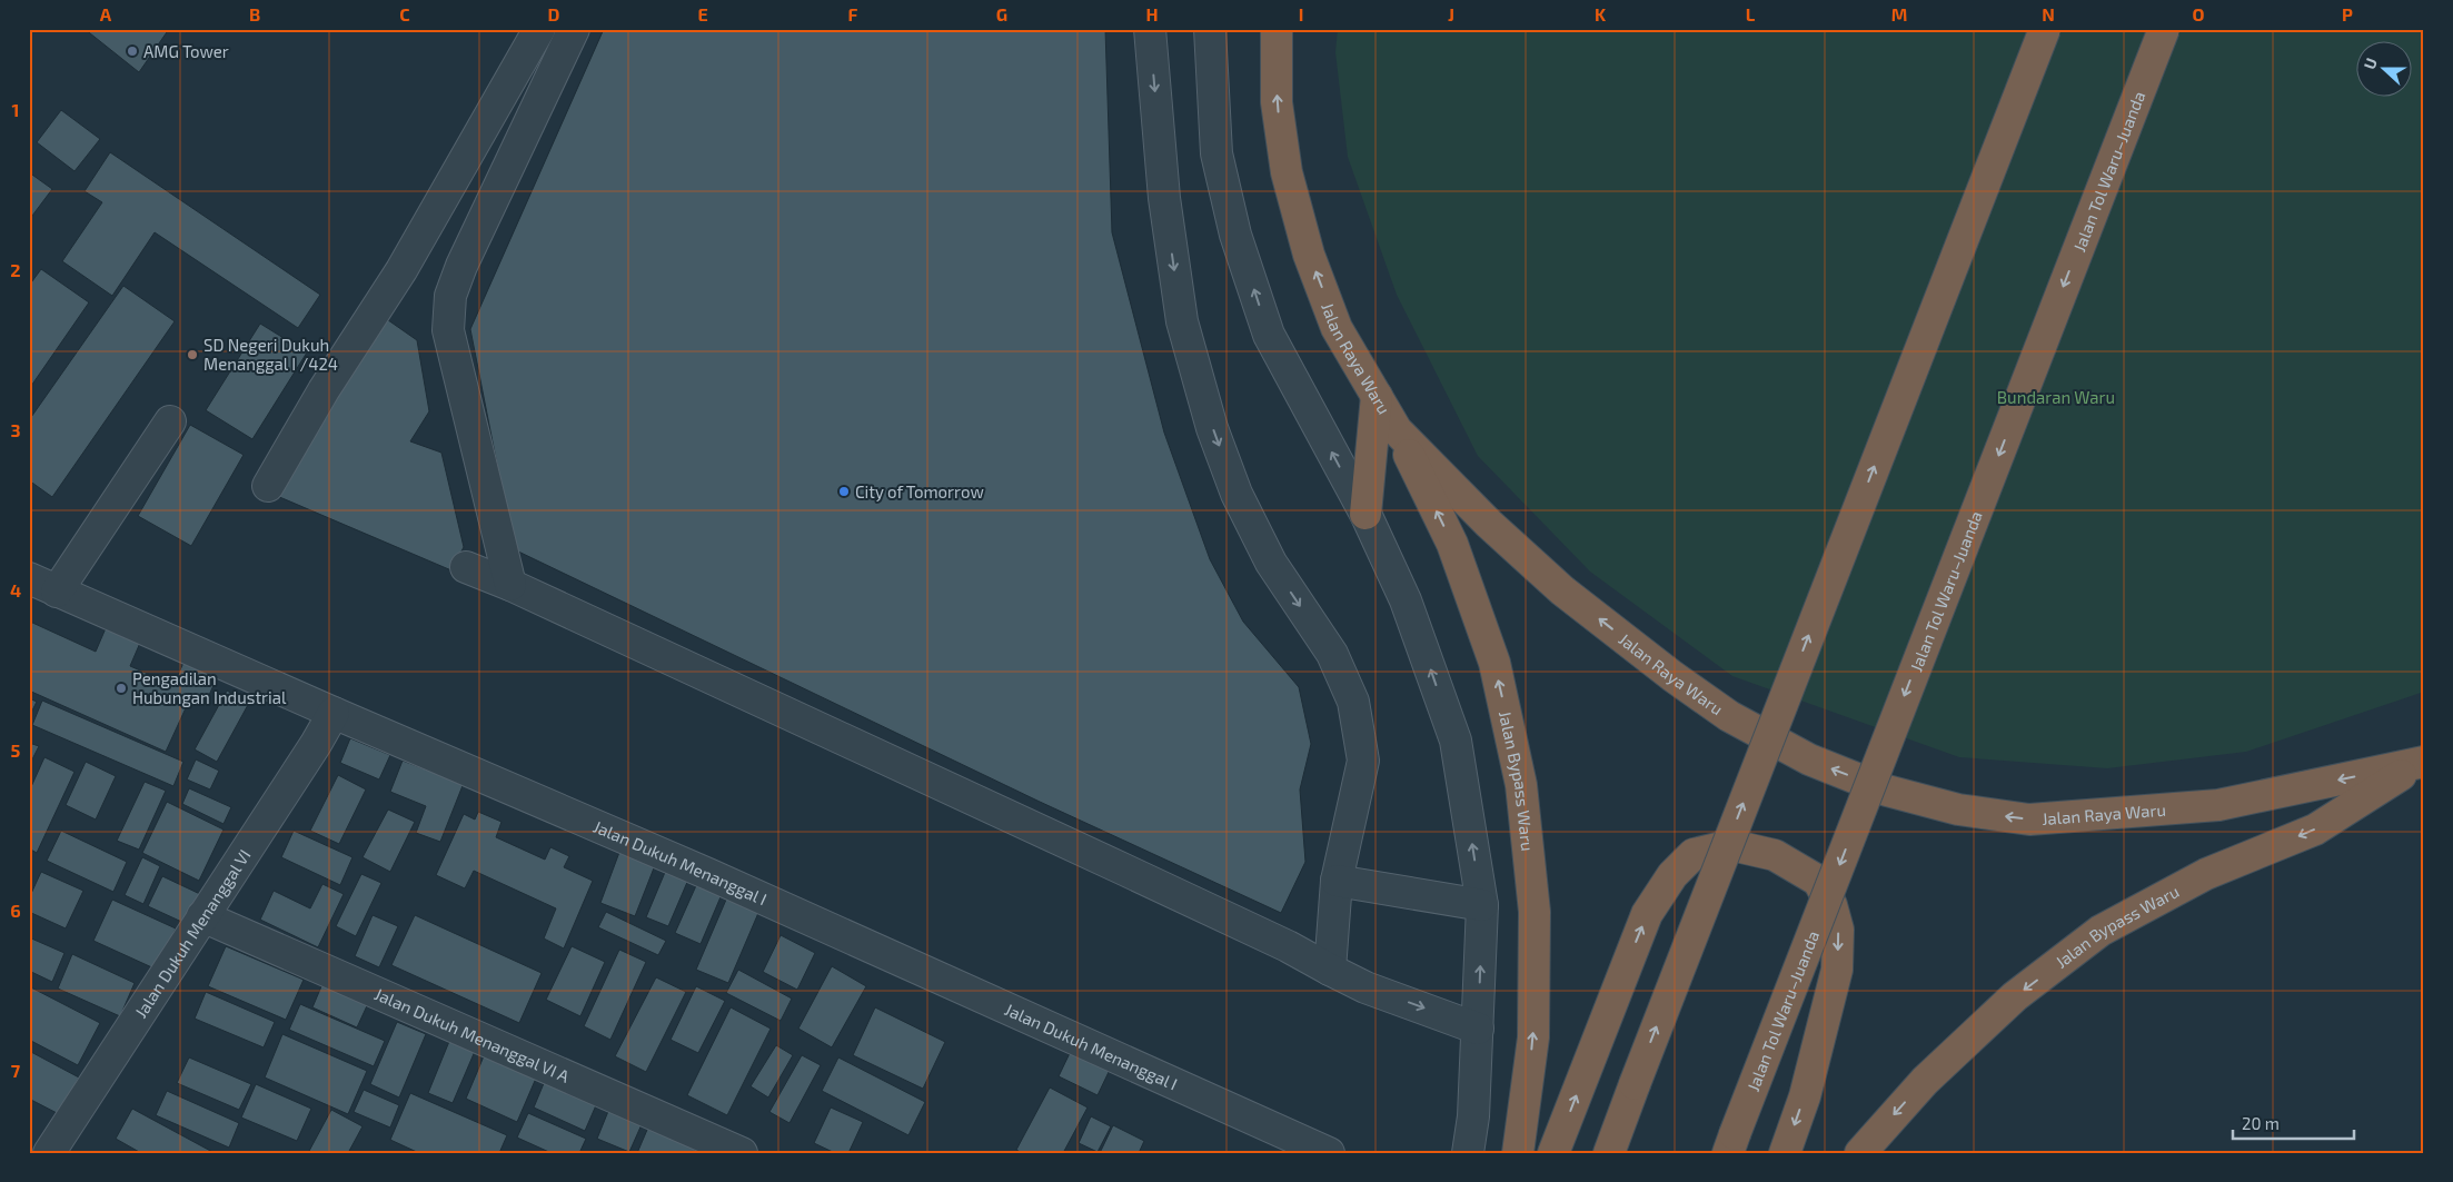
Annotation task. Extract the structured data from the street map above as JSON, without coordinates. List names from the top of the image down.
{
  "streets": {
    "highway": ["Jalan Tol Waru–Juanda", "Jalan Raya Waru", "Jalan Bypass Waru"],
    "street": ["Jalan Dukuh Menanggal I", "Jalan Dukuh Menanggal VI", "Jalan Dukuh Menanggal VI A"]
  },
  "crossings": [
    ["Jalan Raya Waru", "Jalan Bypass Waru"],
    ["Jalan Dukuh Menanggal I", "Jalan Dukuh Menanggal VI"],
    ["Jalan Dukuh Menanggal VI", "Jalan Dukuh Menanggal VI A"]
  ],
  "one_way": ["Jalan Raya Waru"],
  "parks": ["Bundaran Waru"],
  "places": [
    "AMG Tower",
    "SD Negeri Dukuh Menanggal I /424",
    "City of Tomorrow",
    "Pengadilan Hubungan Industrial"
  ],
  "scale_bar": "20 m",
  "north": "left",
  "grid": {
    "columns": [
      "A",
      "B",
      "C",
      "D",
      "E",
      "F",
      "G",
      "H",
      "I",
      "J",
      "K",
      "L",
      "M",
      "N",
      "O",
      "P"
    ],
    "rows": [
      "1",
      "2",
      "3",
      "4",
      "5",
      "6",
      "7"
    ]
  }
}
